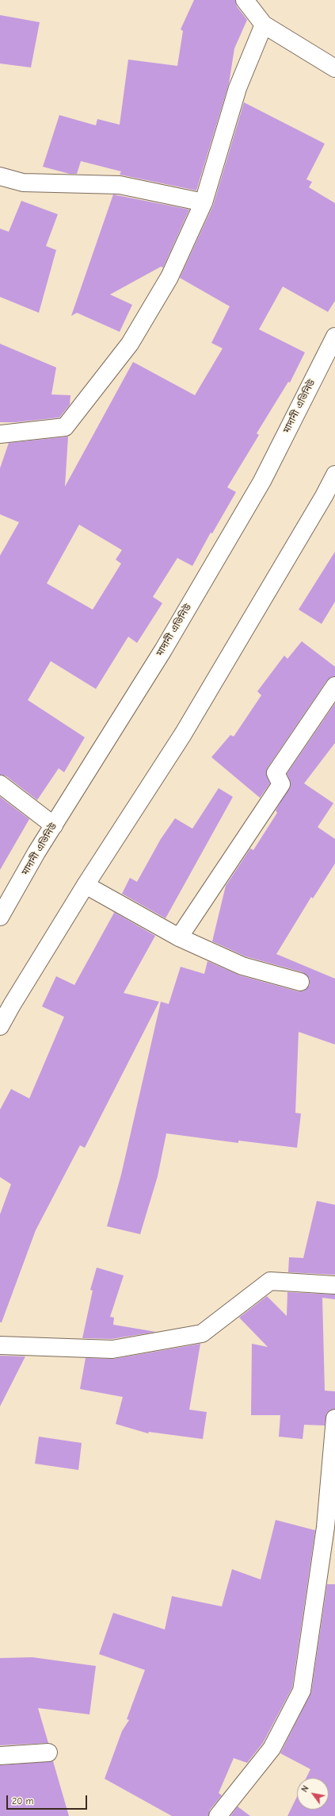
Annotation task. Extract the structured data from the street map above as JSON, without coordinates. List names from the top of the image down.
{
  "streets": {
    "street": ["মাদানী এভিনিউ"]
  },
  "scale_bar": "20 m",
  "north": "top left"
}
